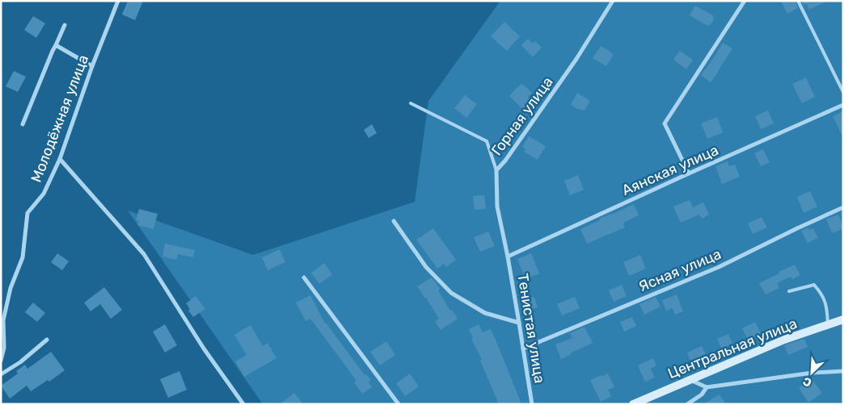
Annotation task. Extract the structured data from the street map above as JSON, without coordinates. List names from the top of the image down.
{
  "streets": {
    "main road": ["Центральная улица"],
    "street": [
      "Горная улица",
      "Молодёжная улица",
      "Аянская улица",
      "Ясная улица",
      "Тенистая улица"
    ]
  },
  "crossings": [
    ["Горная улица", "Аянская улица"],
    ["Горная улица", "Тенистая улица"],
    ["Аянская улица", "Тенистая улица"],
    ["Ясная улица", "Тенистая улица"]
  ],
  "north": "bottom left"
}
